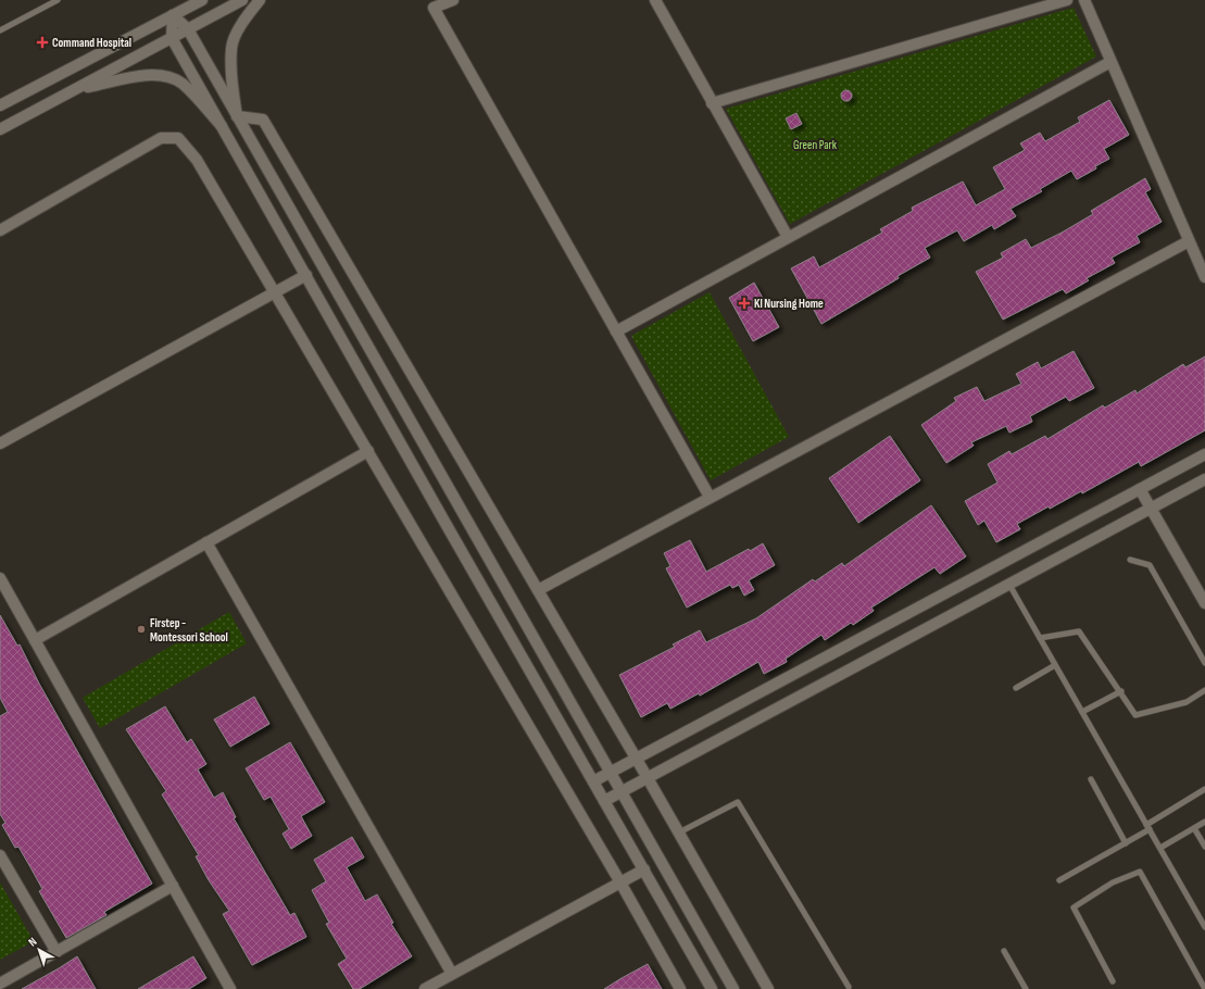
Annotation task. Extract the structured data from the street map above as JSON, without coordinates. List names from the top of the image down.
{
  "parks": ["Green Park"],
  "places": {
    "health": ["Command Hospital", "Kl Nursing Home"],
    "other": ["Firstep - Montessori School"]
  },
  "north": "top left"
}
